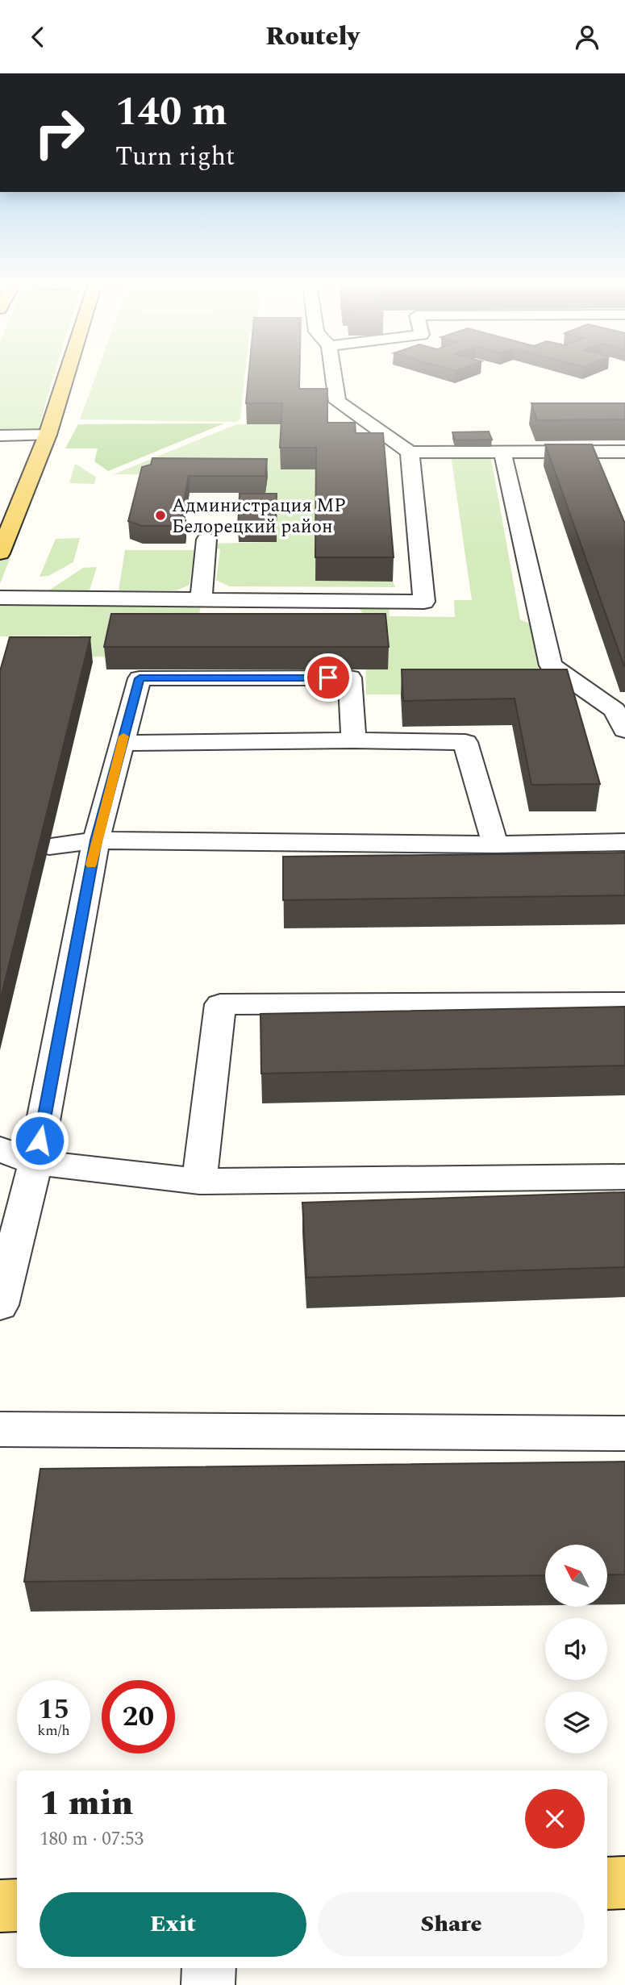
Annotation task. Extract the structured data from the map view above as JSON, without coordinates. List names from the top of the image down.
{
  "places": ["Администрация МР Белорецкий район"],
  "north": "top left",
  "page": {
    "header": "Routely",
    "turn": ["140 m", "Turn right"],
    "speed": "15 km/h",
    "limit": "20",
    "heading": ["1 min", "180 m · 07:53"],
    "buttons": ["Exit", "Share"]
  }
}
